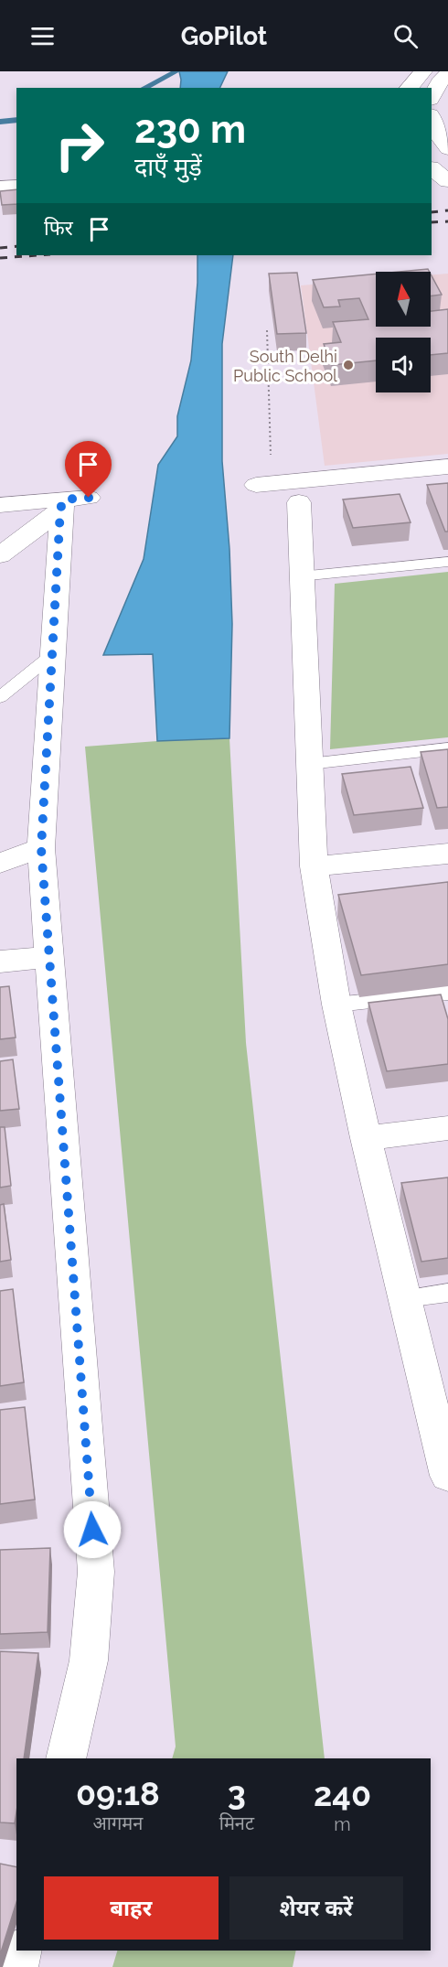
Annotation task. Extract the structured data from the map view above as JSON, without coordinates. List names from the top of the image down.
{
  "places": ["South Delhi Public School"],
  "north": "top",
  "page": {
    "header": "GoPilot",
    "turn": ["230 m", "दाएँ मुड़ें"],
    "then": "फिर",
    "eta": [
      "09:18",
      "आगमन",
      "3",
      "मिनट",
      "240",
      "m"
    ],
    "buttons": ["बाहर", "शेयर करें"]
  }
}
